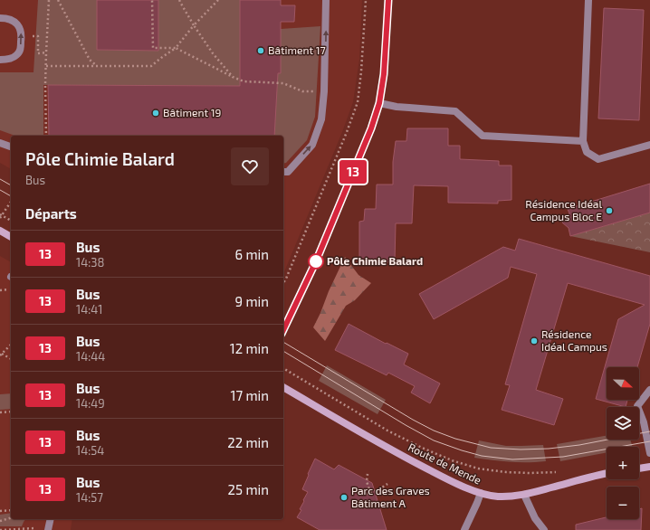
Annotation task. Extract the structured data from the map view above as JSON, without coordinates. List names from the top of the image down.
{
  "streets": {
    "main road": ["Route de Mende"]
  },
  "places": [
    "Bâtiment 17",
    "Bâtiment 19",
    "Résidence Idéal Campus Bloc E",
    "Pôle Chimie Balard",
    "Résidence Idéal Campus",
    "Parc des Graves Bâtiment A"
  ],
  "lines": ["bus line 13"],
  "north": "right",
  "page": {
    "on_map": "13",
    "heading": [
      ["Pôle Chimie Balard", "Bus"],
      "Départs"
    ],
    "list": [
      {
        "mark": "13",
        "name": "Bus",
        "note": "14:38",
        "value": "6 min"
      },
      {
        "mark": "13",
        "name": "Bus",
        "note": "14:41",
        "value": "9 min"
      },
      {
        "mark": "13",
        "name": "Bus",
        "note": "14:44",
        "value": "12 min"
      },
      {
        "mark": "13",
        "name": "Bus",
        "note": "14:49",
        "value": "17 min"
      },
      {
        "mark": "13",
        "name": "Bus",
        "note": "14:54",
        "value": "22 min"
      },
      {
        "mark": "13",
        "name": "Bus",
        "note": "14:57",
        "value": "25 min"
      }
    ],
    "map_buttons": ["+", "−"]
  }
}
